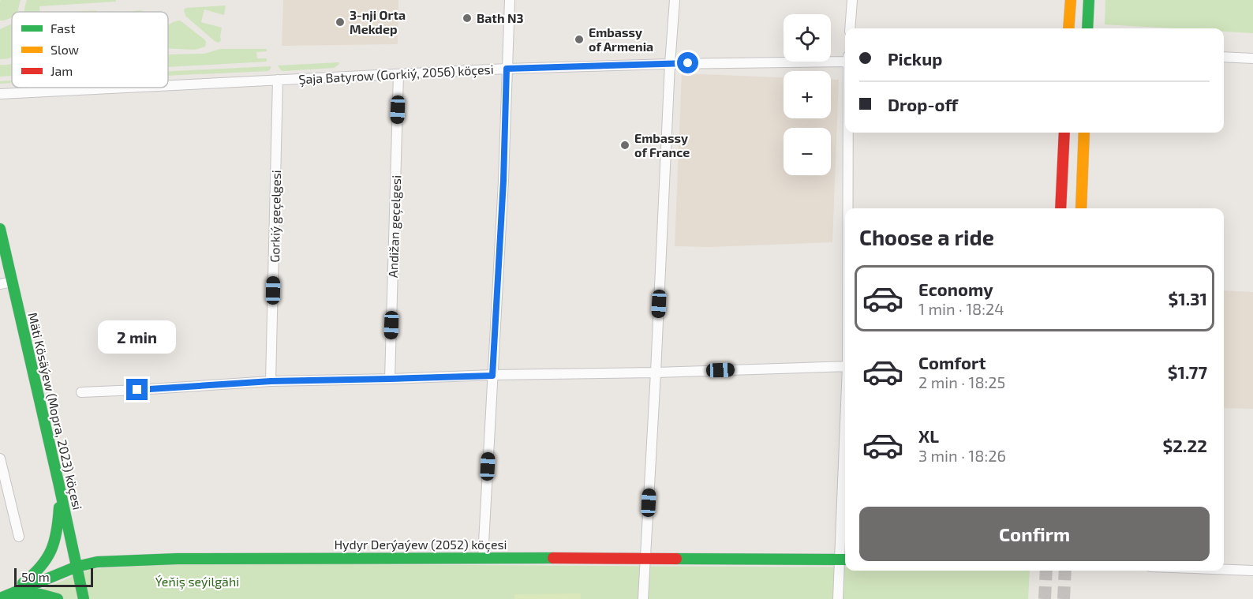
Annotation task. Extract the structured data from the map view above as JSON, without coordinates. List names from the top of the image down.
{
  "streets": {
    "street": [
      "Şaja Batyrow (Gorkiý, 2056) köçesi",
      "Gorkiý geçelgesi",
      "Andižan geçelgesi",
      "Mäti Kösäýew (Mopra, 2023) köçesi",
      "Hydyr Derýaýew (2052) köçesi"
    ]
  },
  "crossings": [
    ["Şaja Batyrow (Gorkiý, 2056) köçesi", "Gorkiý geçelgesi"],
    ["Şaja Batyrow (Gorkiý, 2056) köçesi", "Andižan geçelgesi"],
    ["Mäti Kösäýew (Mopra, 2023) köçesi", "Hydyr Derýaýew (2052) köçesi"]
  ],
  "parks": ["Ýeňiş seýilgähi"],
  "places": [
    "Bath N3",
    "3-nji Orta Mekdep",
    "Embassy of Armenia",
    "Embassy of France"
  ],
  "legend": ["Fast", "Slow", "Jam"],
  "scale_bar": "50 m",
  "page": {
    "map_buttons": ["+", "−"],
    "banner": ["Pickup", "Drop-off"],
    "heading": "Choose a ride",
    "list": [
      {
        "name": "Economy",
        "note": "1 min · 18:24",
        "value": "$1.31"
      },
      {
        "name": "Comfort",
        "note": "2 min · 18:25",
        "value": "$1.77"
      },
      {
        "name": "XL",
        "note": "3 min · 18:26",
        "value": "$2.22"
      }
    ],
    "bubble": "2 min",
    "buttons": "Confirm",
    "scale": "50 m"
  }
}
